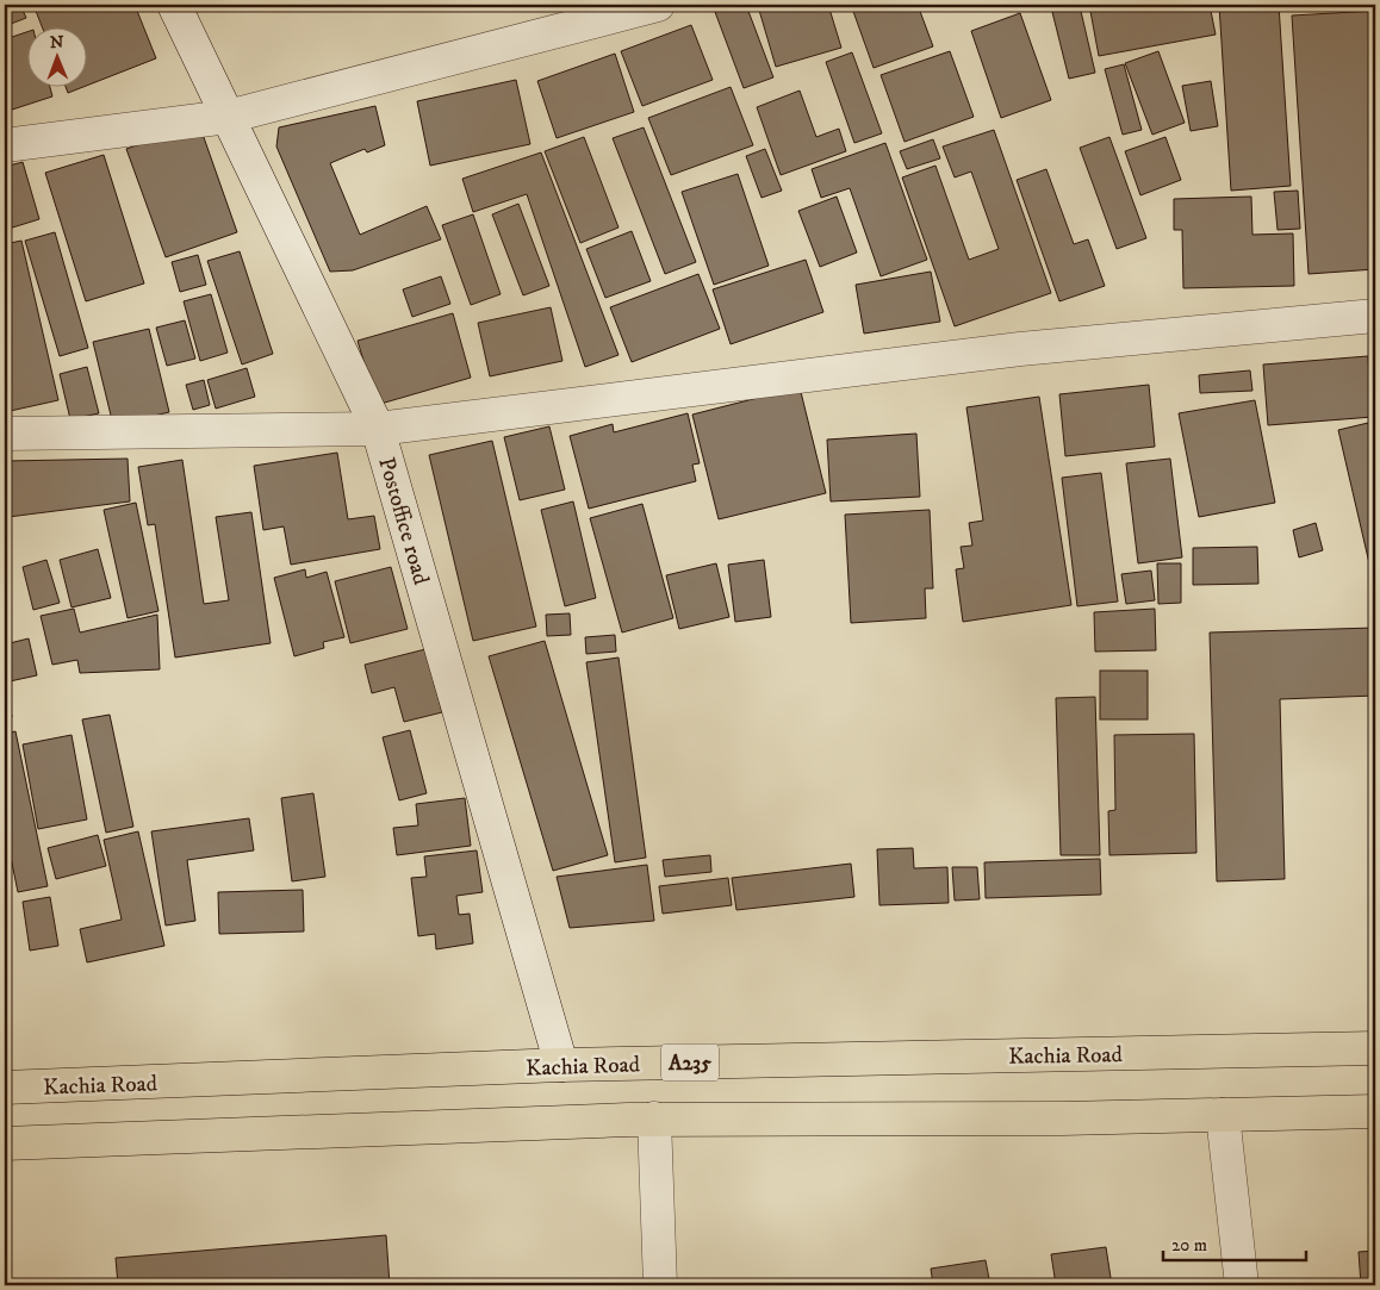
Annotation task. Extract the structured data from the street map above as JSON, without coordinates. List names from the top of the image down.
{
  "streets": {
    "highway": ["Kachia Road", "A235"],
    "street": ["Postoffice road"]
  },
  "crossings": [
    ["Postoffice road", "Kachia Road"]
  ],
  "scale_bar": "20 m",
  "north": "top"
}
